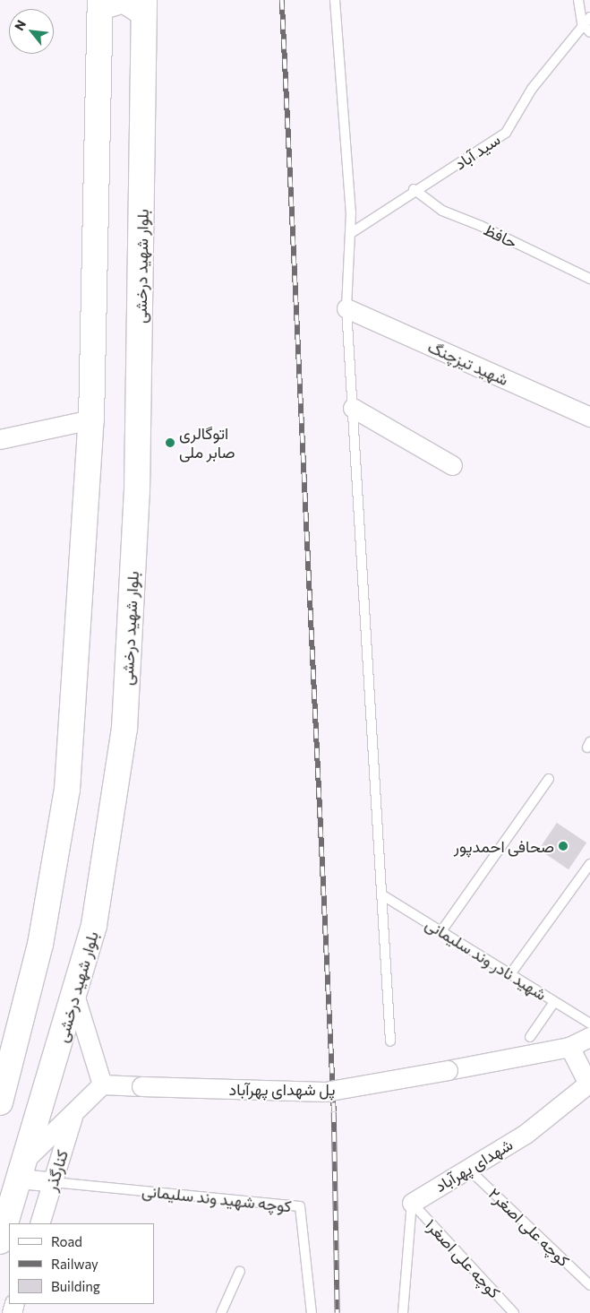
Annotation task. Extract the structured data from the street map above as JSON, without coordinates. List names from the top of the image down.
{
  "streets": {
    "main road": ["بلوار شهید درخشی"],
    "street": [
      "شهید تیزچنگ",
      "پل شهدای پهرآباد",
      "شهدای پهرآباد",
      "کنارگذر"
    ],
    "lane": [
      "سید آباد",
      "حافظ",
      "شهید نادر وند سلیمانی",
      "کوچه شهید وند سلیمانی",
      "کوچه علی اصغر۲",
      "کوچه علی اصغر۱"
    ]
  },
  "crossings": [
    ["سید آباد", "حافظ"],
    ["پل شهدای پهرآباد", "شهدای پهرآباد"],
    ["شهدای پهرآباد", "کوچه علی اصغر۲"],
    ["شهدای پهرآباد", "کوچه علی اصغر۱"],
    ["کنارگذر", "کوچه شهید وند سلیمانی"]
  ],
  "places": ["اتوگالری صابر ملی", "صحافی احمدپور"],
  "legend": ["Road", "Railway", "Building"],
  "north": "top left"
}
